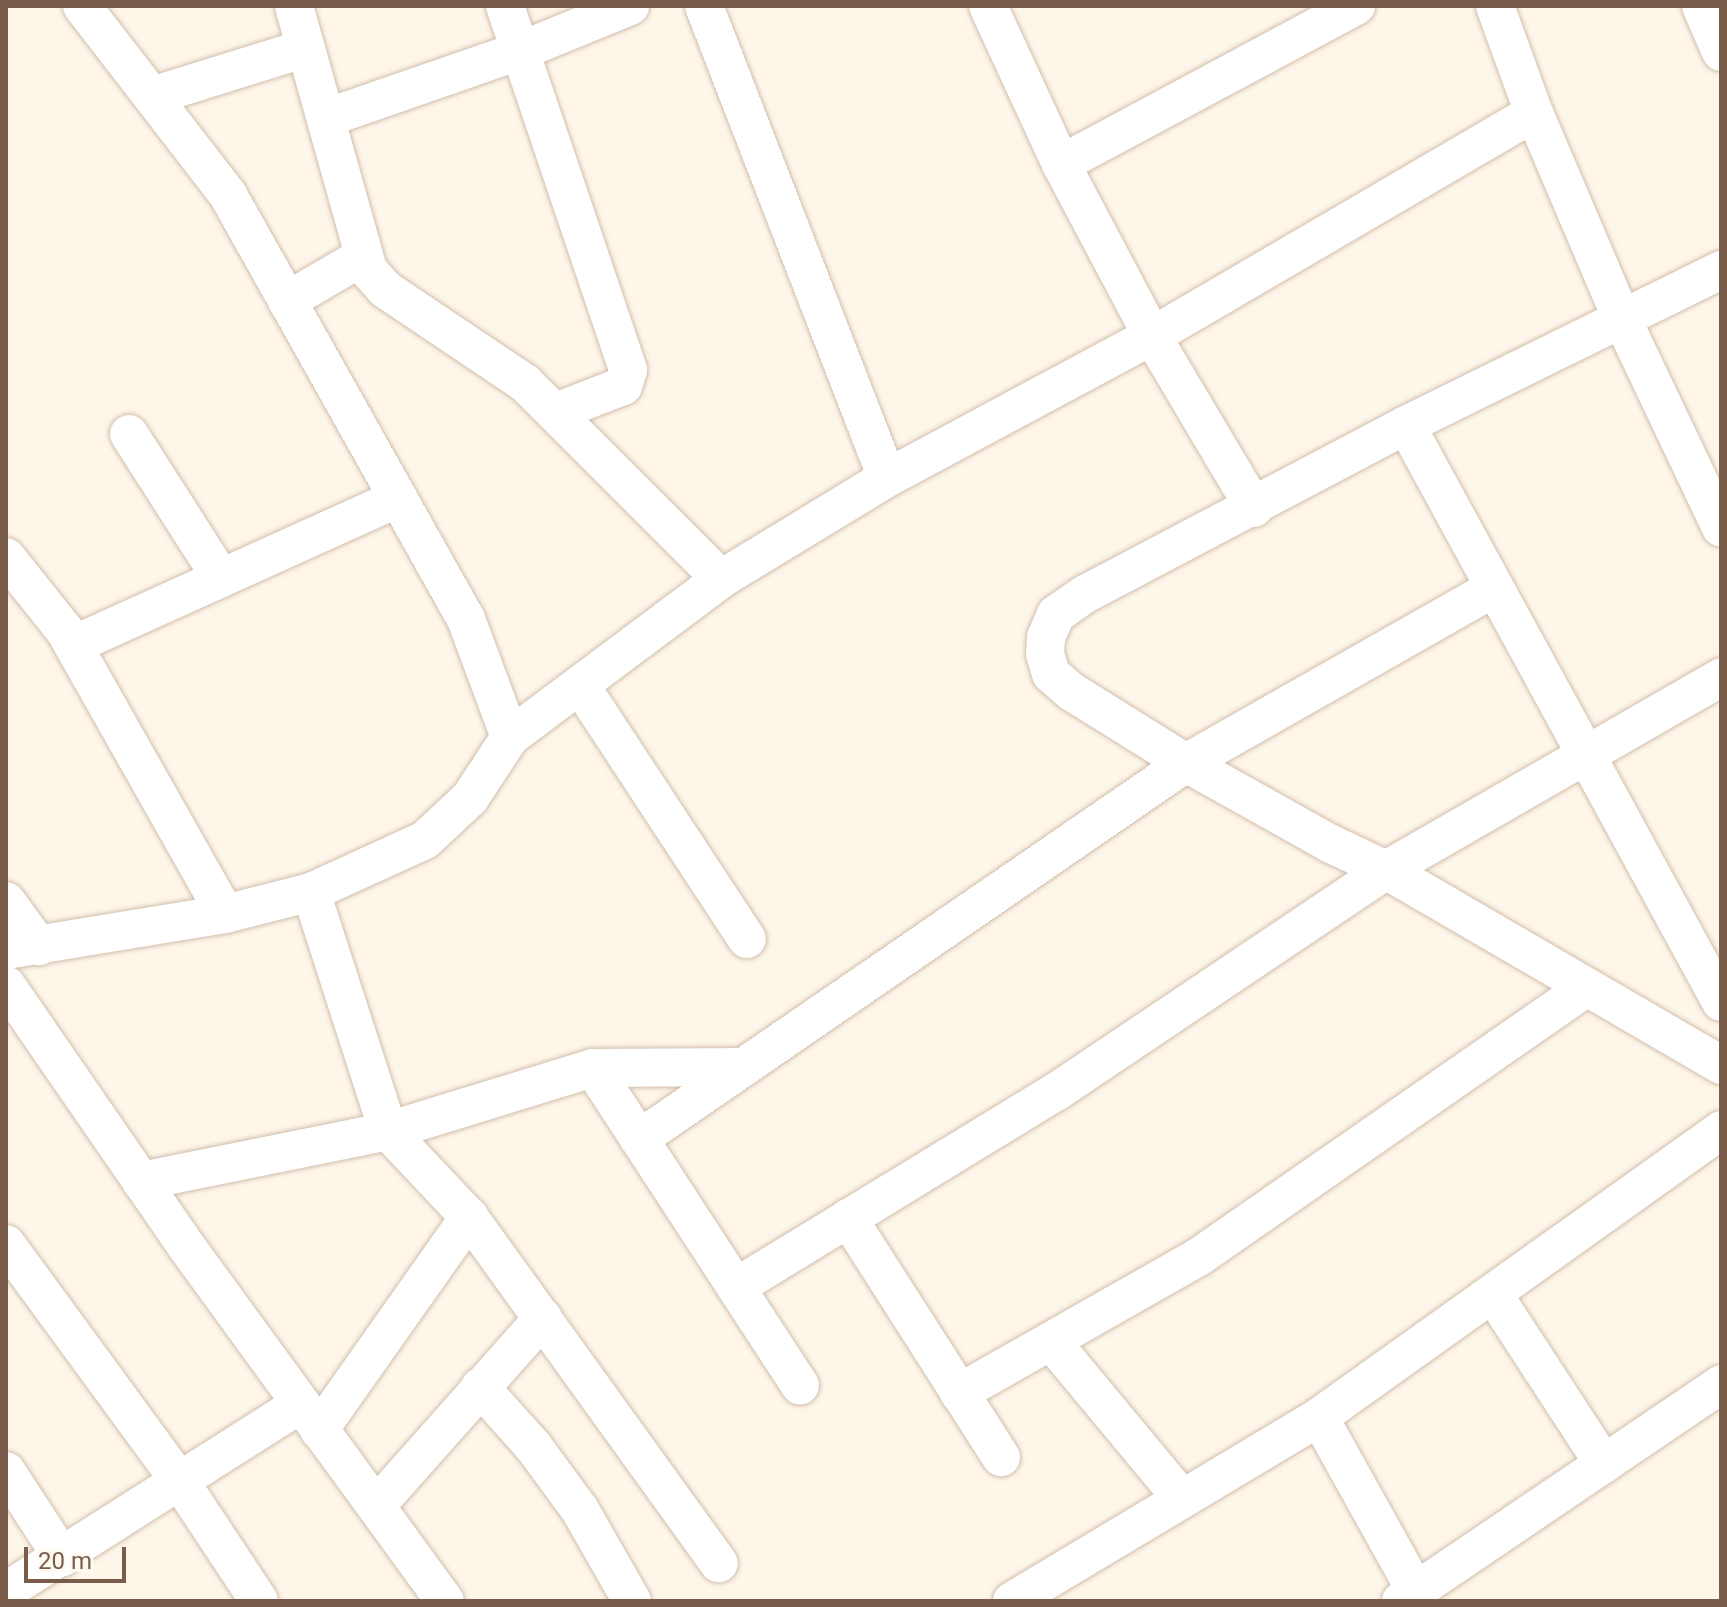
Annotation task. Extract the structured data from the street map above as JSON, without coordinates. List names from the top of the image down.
{
  "scale_bar": "20 m"
}
